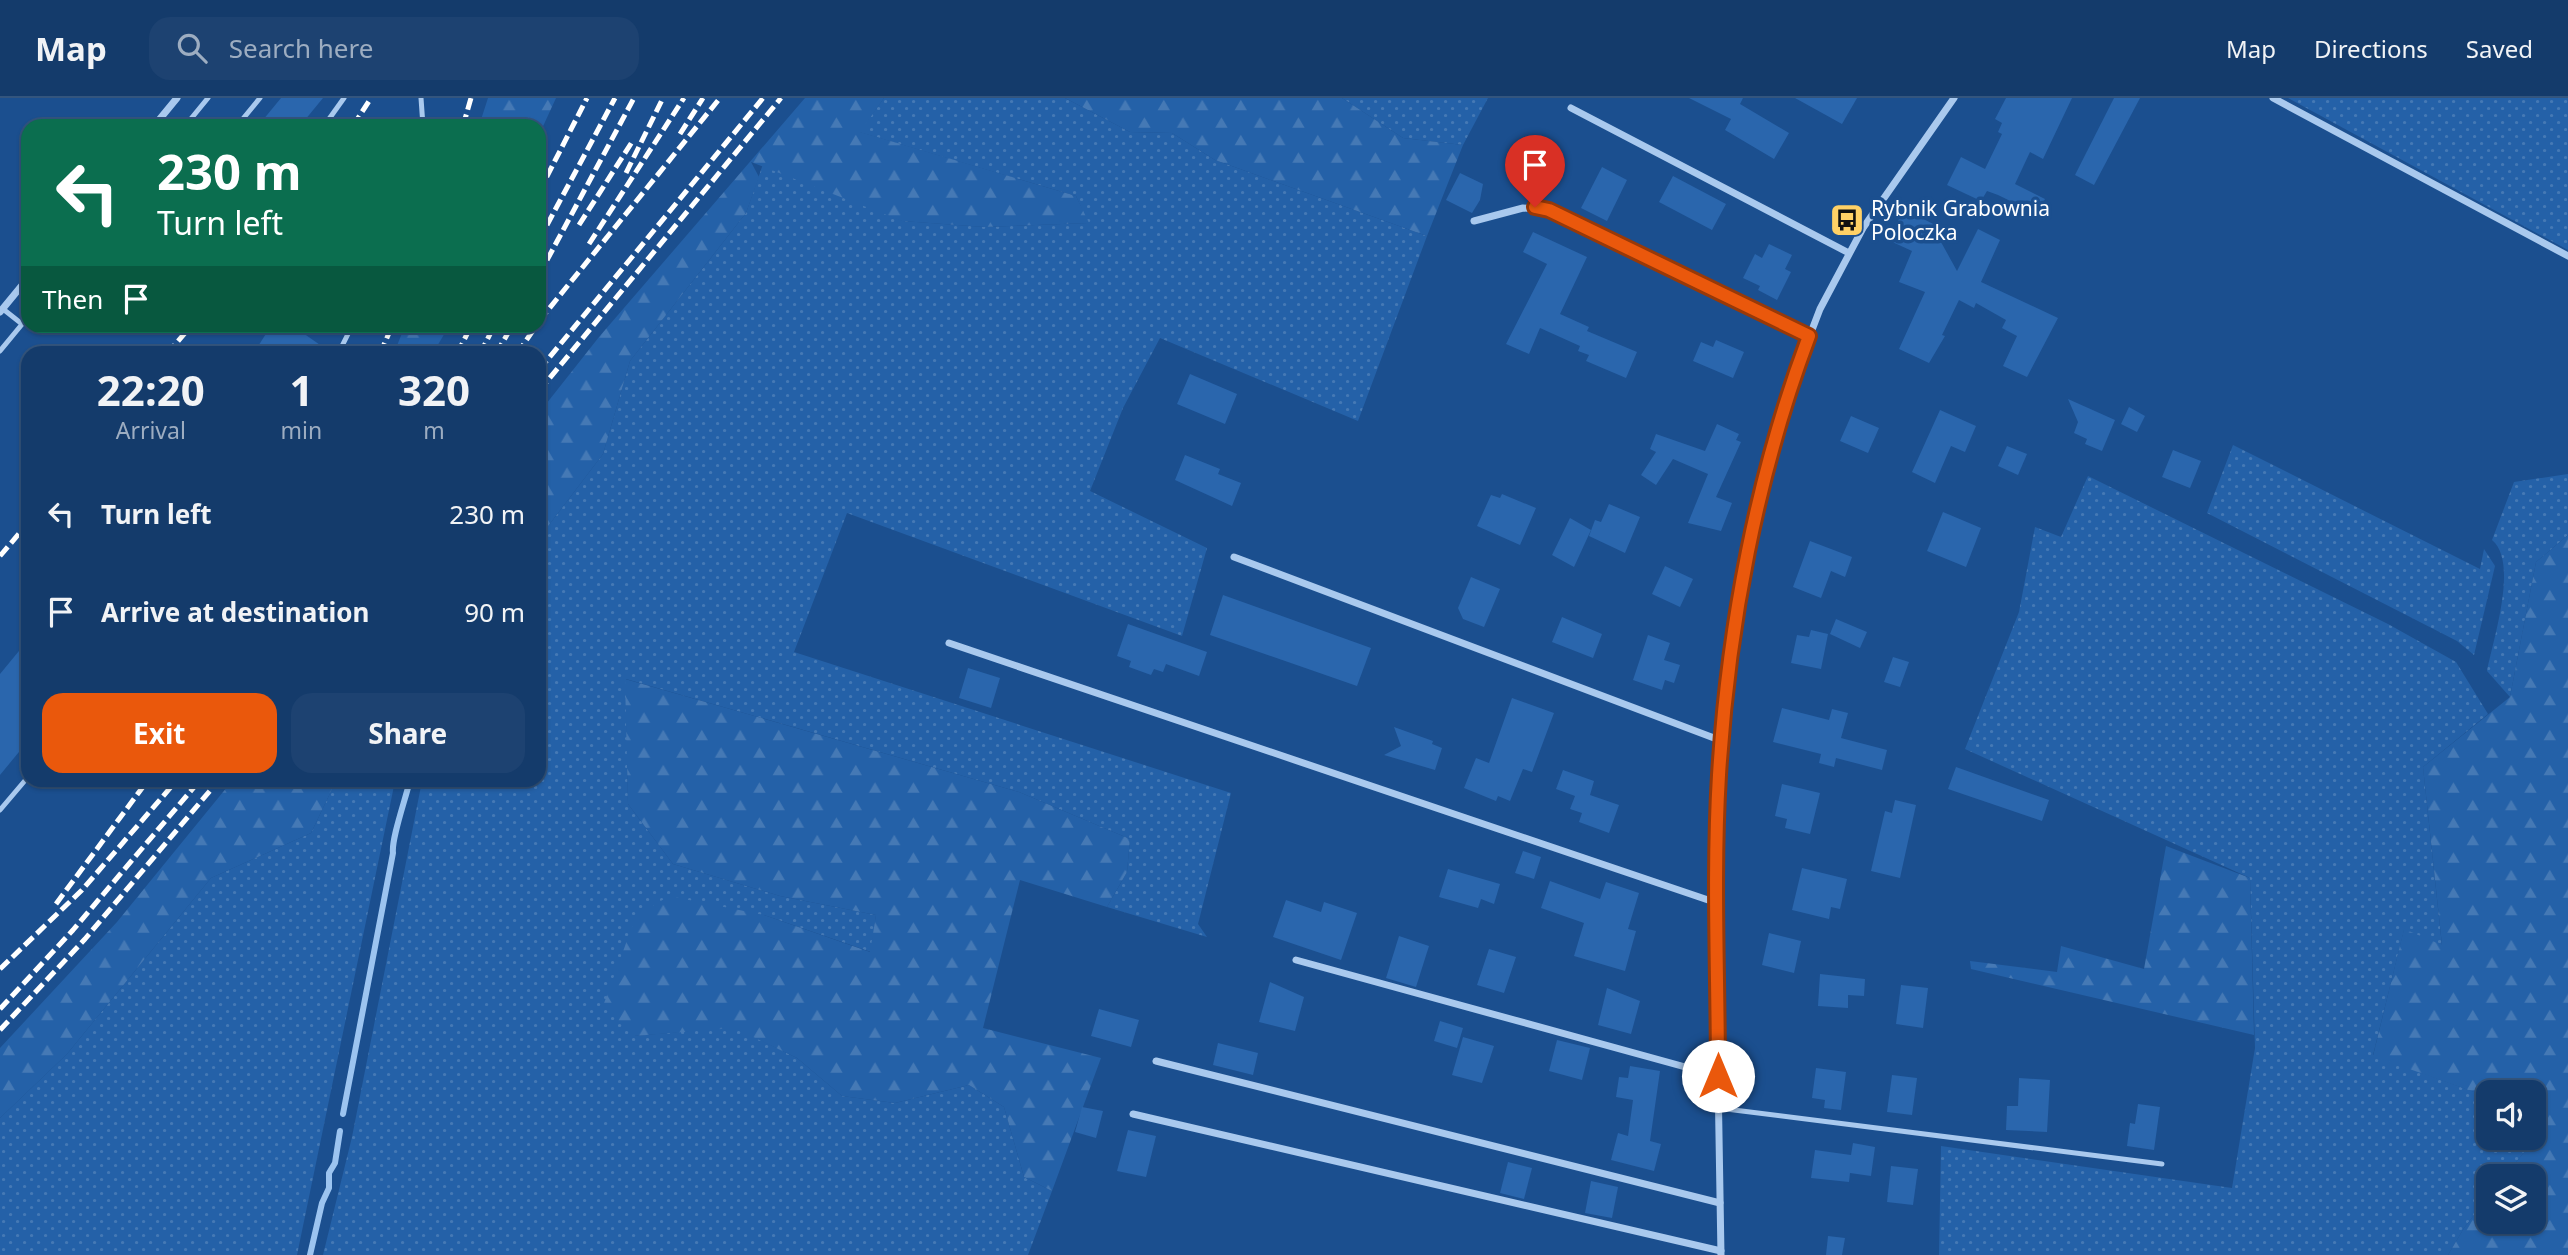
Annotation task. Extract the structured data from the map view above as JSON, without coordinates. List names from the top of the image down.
{
  "places": {
    "bus stop": ["Rybnik Grabownia Poloczka"]
  },
  "page": {
    "header": "Map",
    "search": "Search here",
    "nav": ["Map", "Directions", "Saved"],
    "turn": ["230 m", "Turn left"],
    "then": "Then",
    "eta": [
      "22:20",
      "Arrival",
      "1",
      "min",
      "320",
      "m"
    ],
    "list": [
      {
        "name": "Turn left",
        "value": "230 m"
      },
      {
        "name": "Arrive at destination",
        "value": "90 m"
      }
    ],
    "buttons": ["Exit", "Share"]
  }
}
